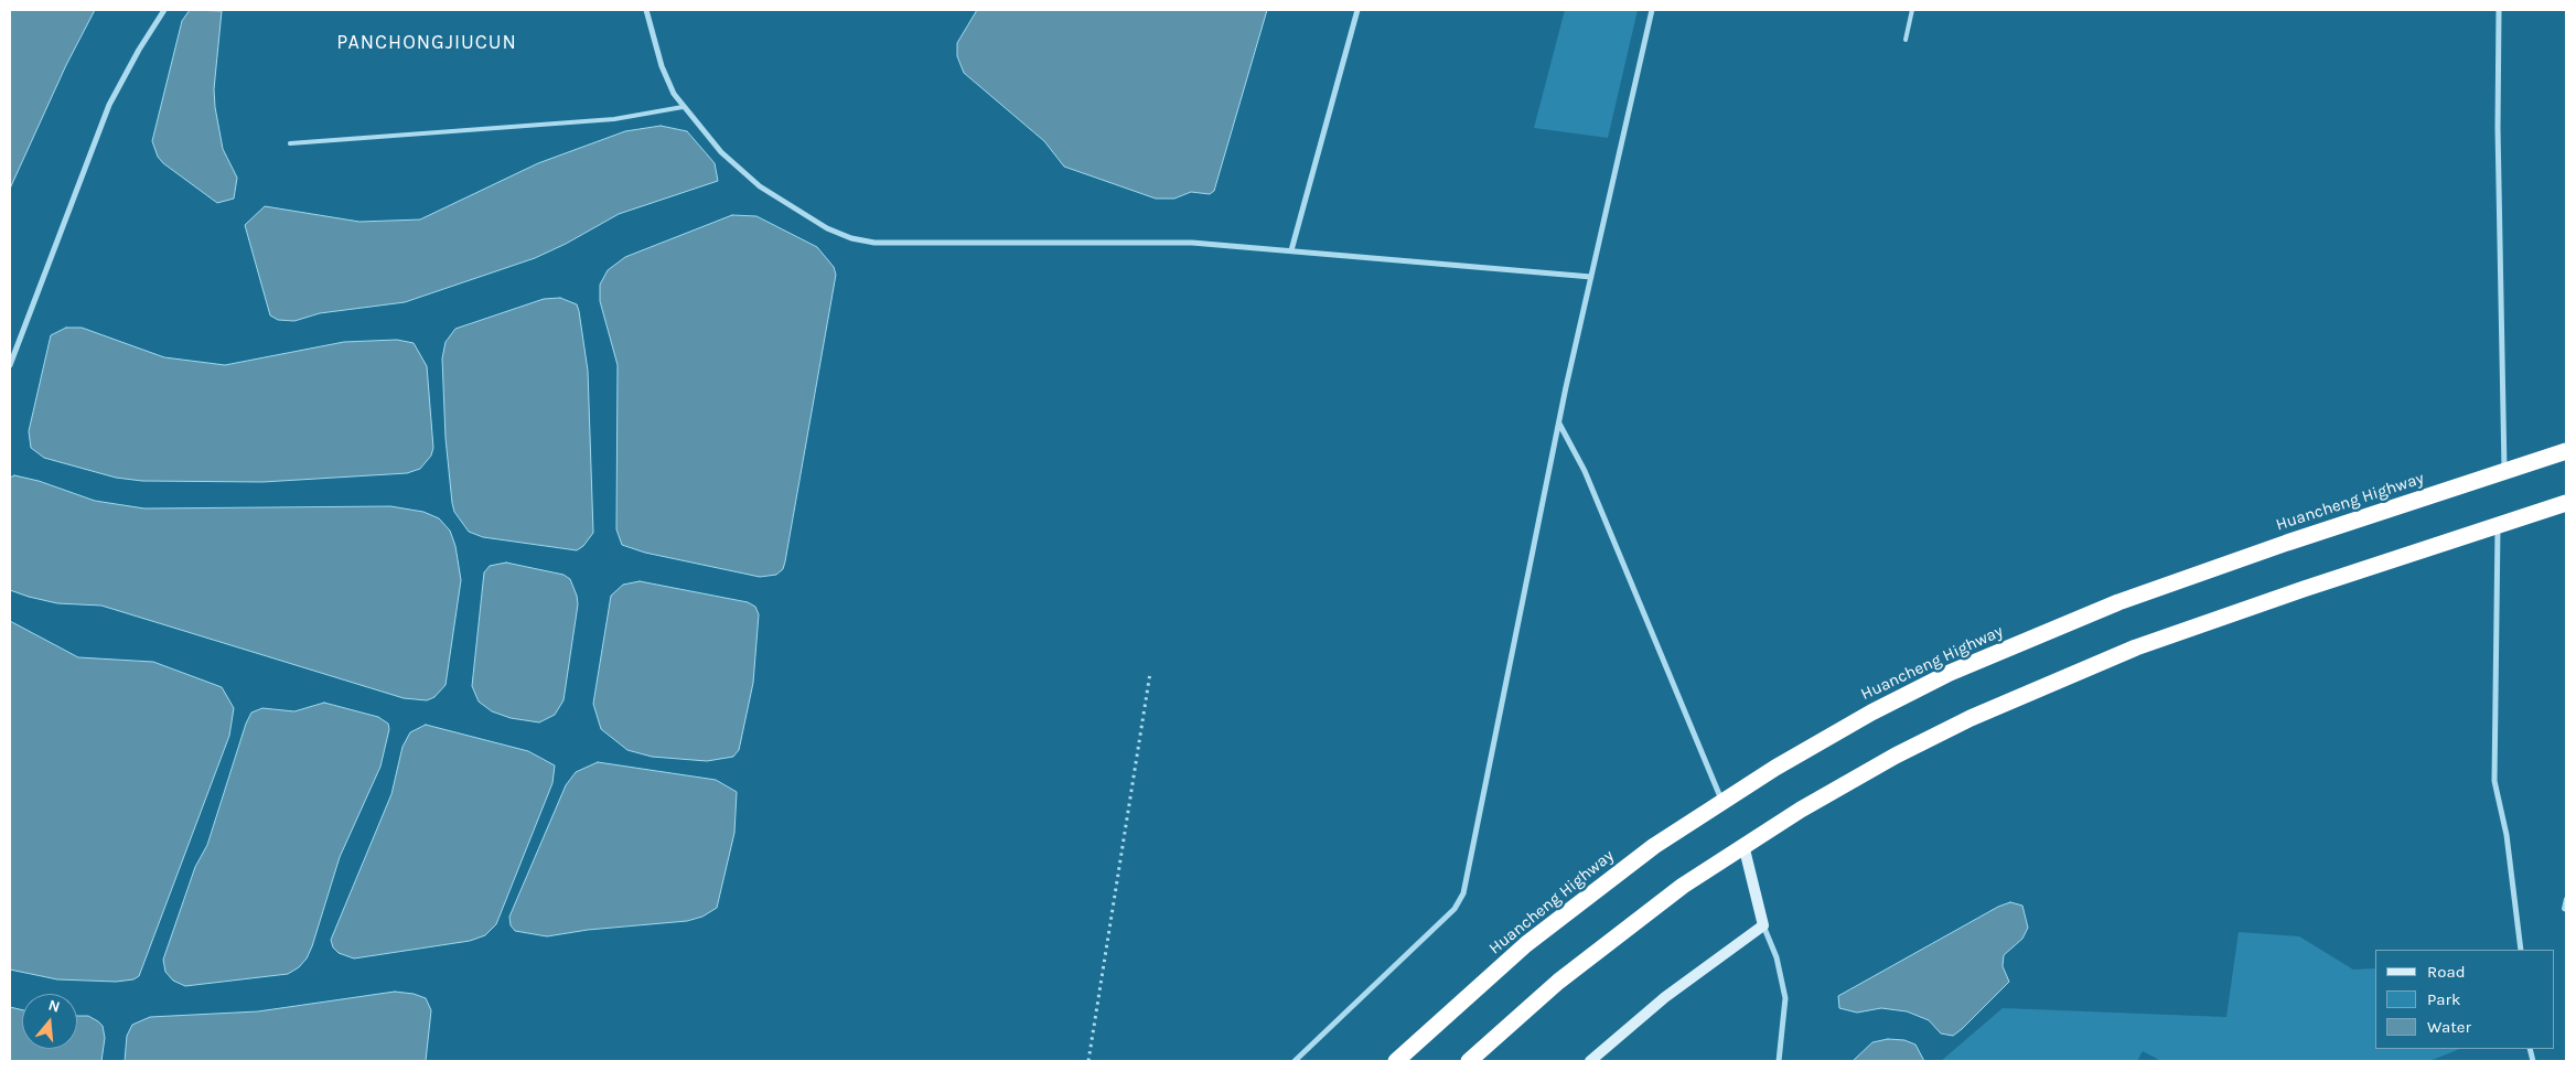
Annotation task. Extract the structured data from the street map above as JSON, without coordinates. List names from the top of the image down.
{
  "streets": {
    "highway": ["Huancheng Highway"]
  },
  "districts": ["PANCHONGJIUCUN"],
  "legend": ["Road", "Park", "Water"],
  "north": "top"
}
